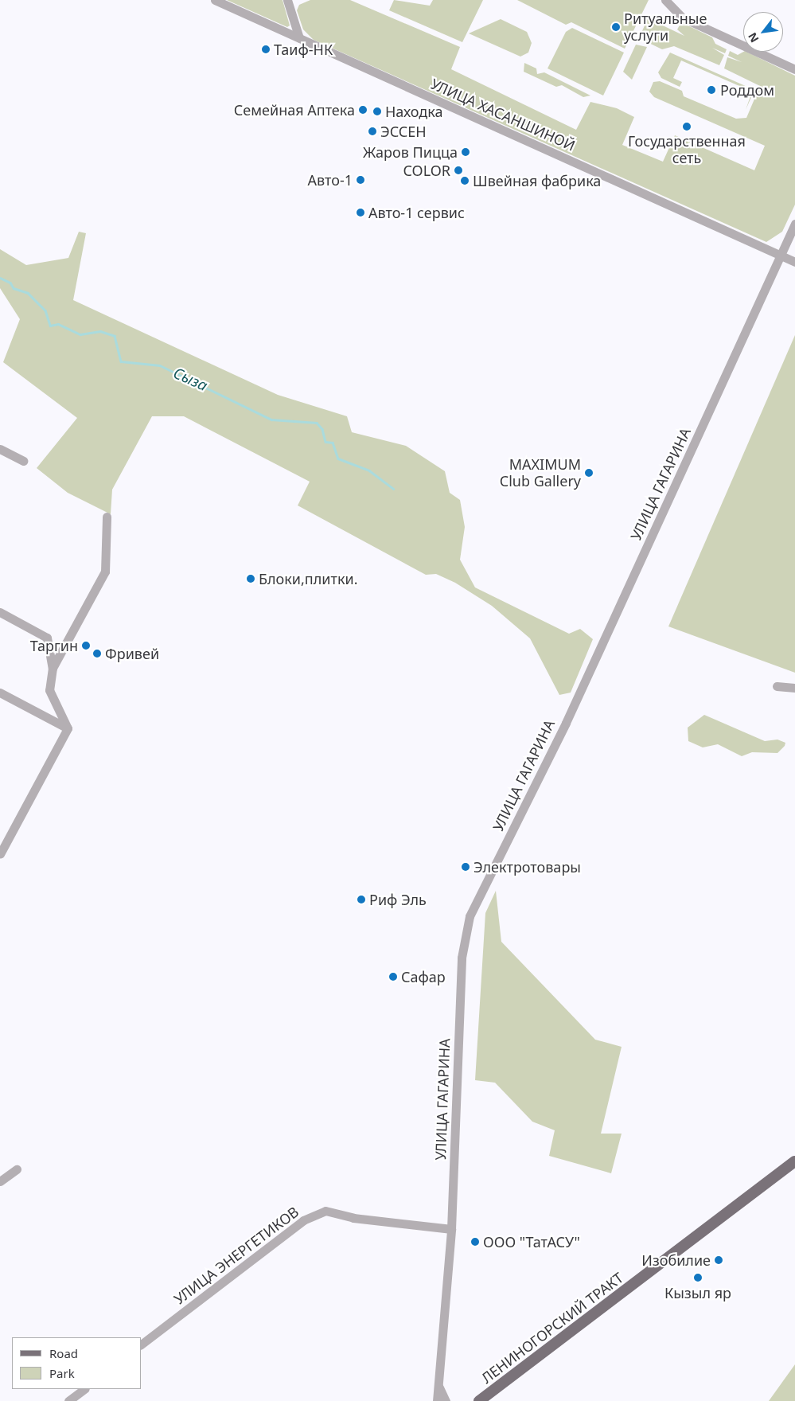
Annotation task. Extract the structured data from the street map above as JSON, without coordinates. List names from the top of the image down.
{
  "streets": {
    "main road": ["ЛЕНИНОГОРСКИЙ ТРАКТ"],
    "street": ["УЛИЦА ХАСАНШИНОЙ", "УЛИЦА ГАГАРИНА", "УЛИЦА ЭНЕРГЕТИКОВ"]
  },
  "crossings": [
    ["УЛИЦА ХАСАНШИНОЙ", "УЛИЦА ГАГАРИНА"],
    ["УЛИЦА ГАГАРИНА", "УЛИЦА ЭНЕРГЕТИКОВ"]
  ],
  "water": ["Сыза"],
  "places": [
    "Ритуальные услуги",
    "Таиф-НК",
    "Роддом",
    "Семейная Аптека",
    "Находка",
    "Государственная сеть",
    "ЭССЕН",
    "Жаров Пицца",
    "COLOR",
    "Авто-1",
    "Швейная фабрика",
    "Авто-1 сервис",
    "MAXIMUM Club Gallery",
    "Блоки,плитки.",
    "Таргин",
    "Фривей",
    "Электротовары",
    "Риф Эль",
    "Сафар",
    "ООО \"ТатАСУ\"",
    "Изобилие",
    "Кызыл яр"
  ],
  "legend": ["Road", "Park"],
  "north": "bottom left"
}
